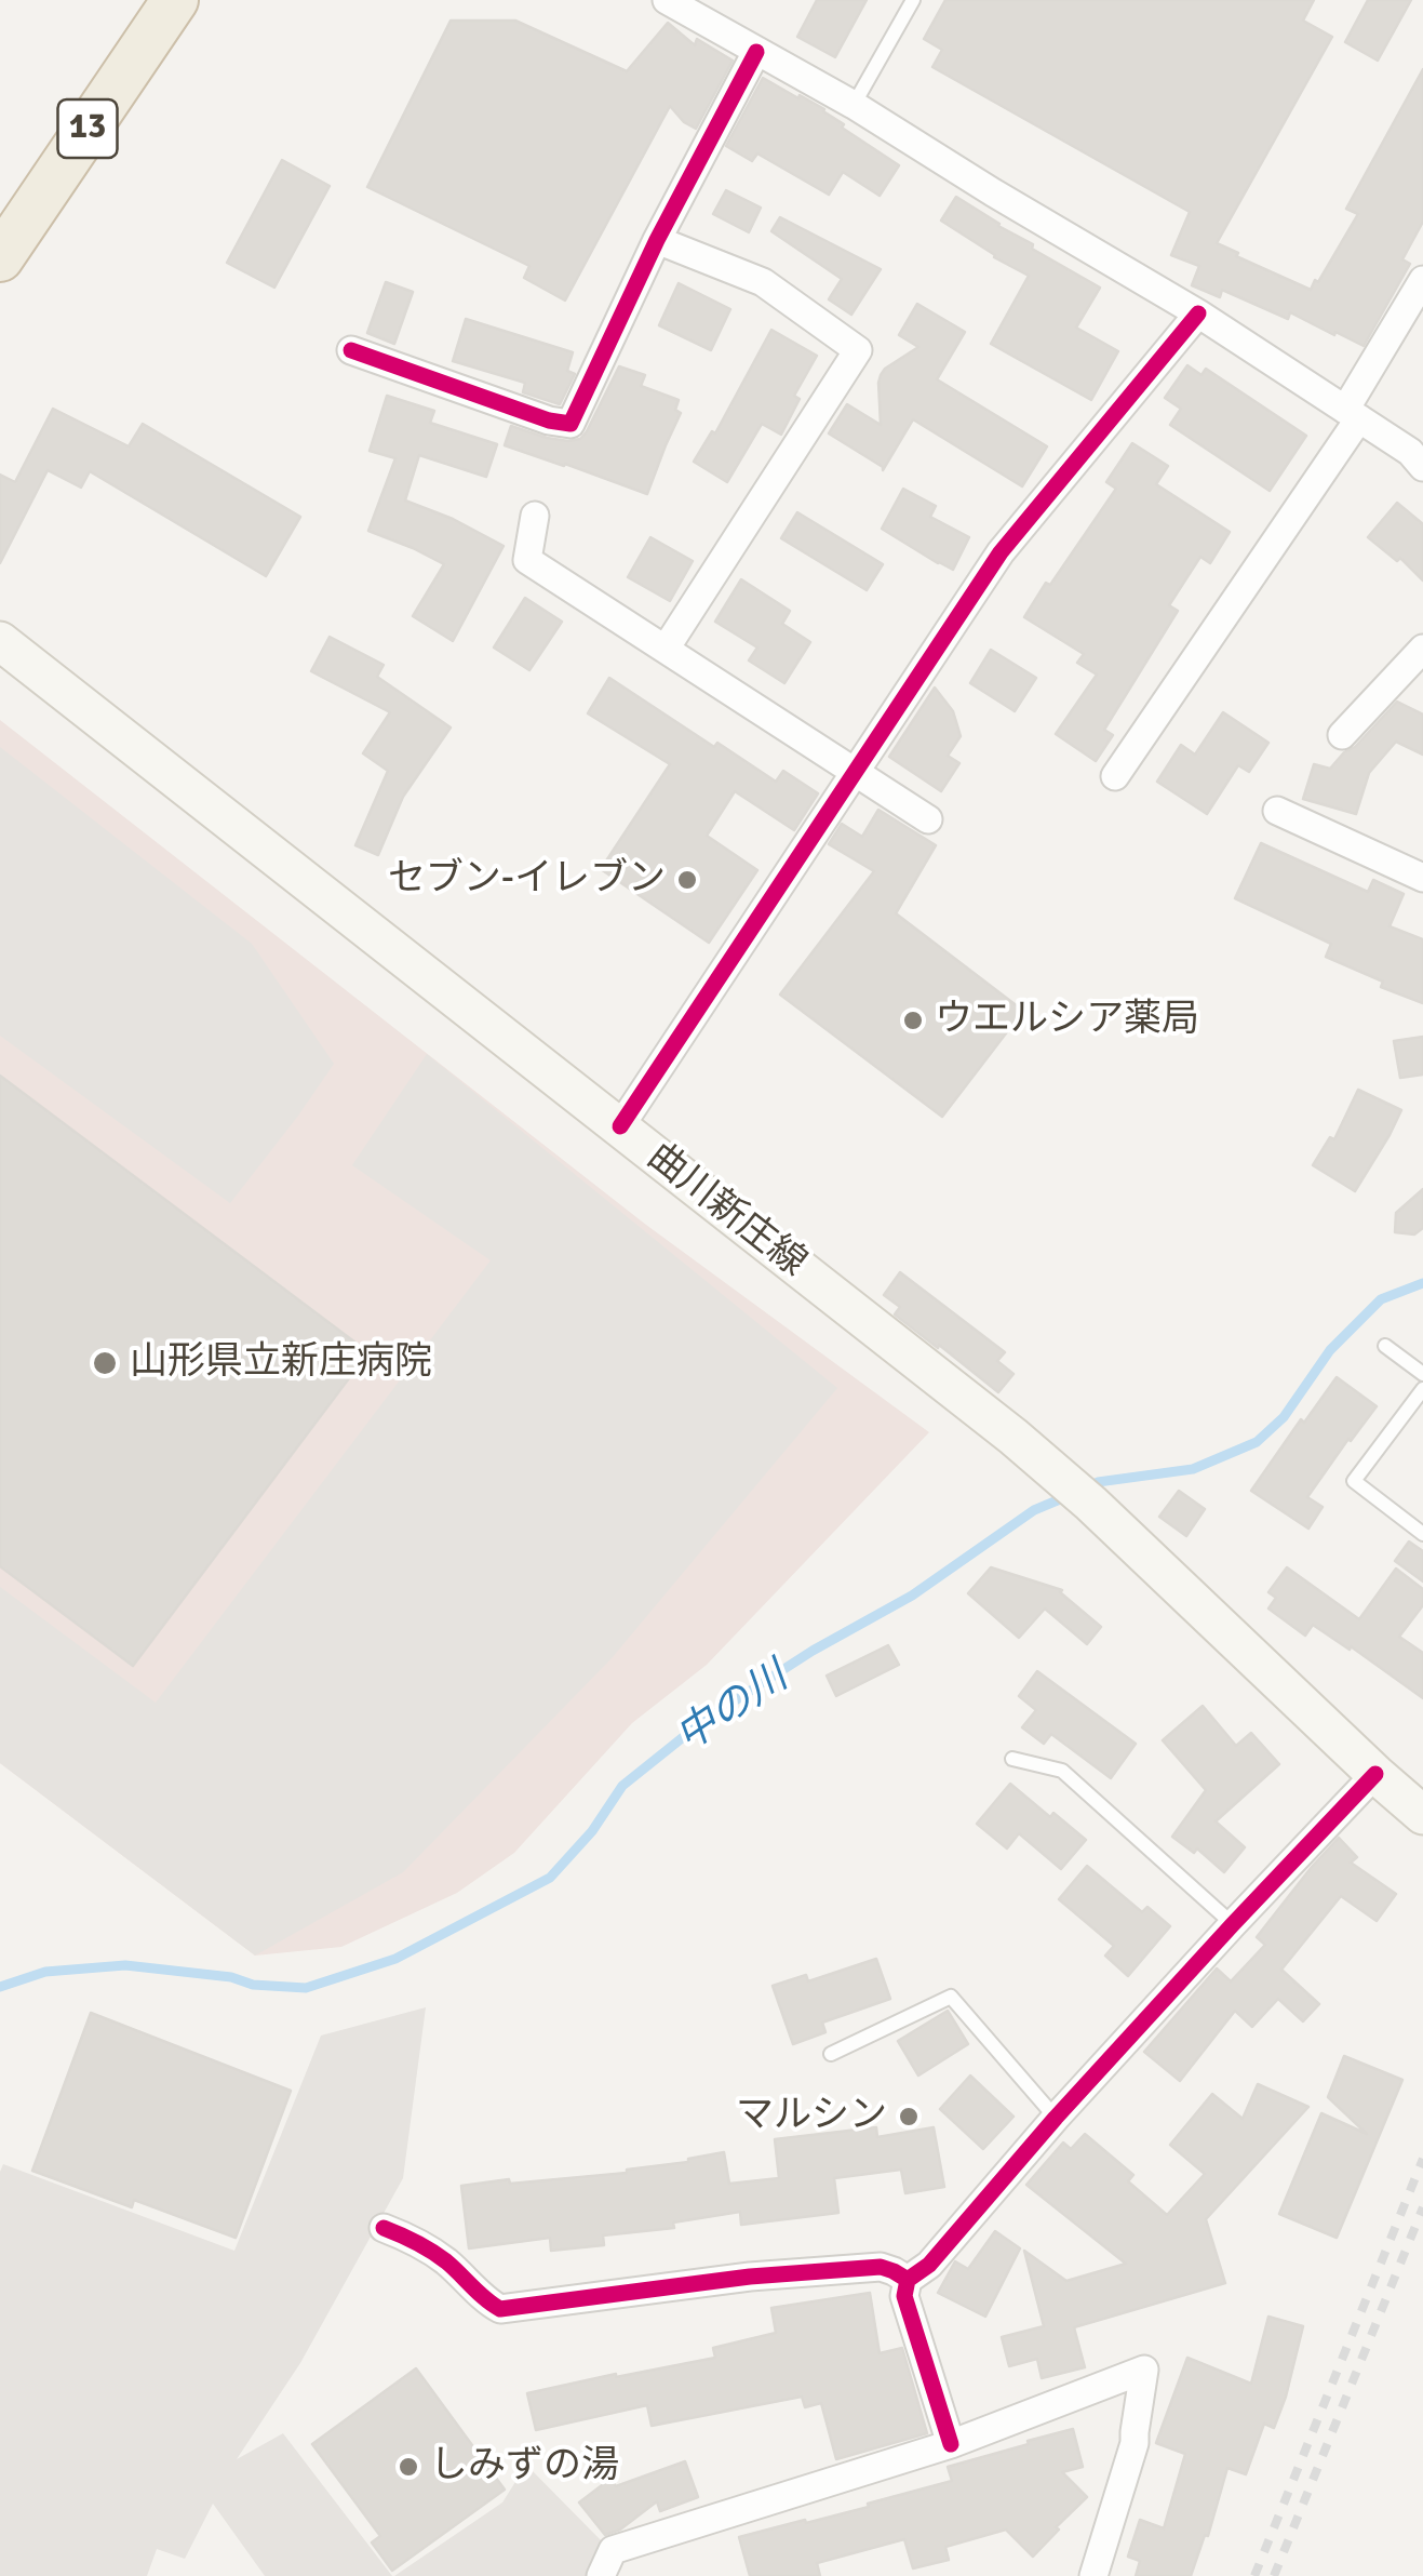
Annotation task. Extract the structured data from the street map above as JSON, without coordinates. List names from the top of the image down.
{
  "streets": {
    "highway": ["13"],
    "main road": ["曲川新庄線"]
  },
  "water": ["中の川"],
  "places": [
    "セブン-イレブン",
    "ウエルシア薬局",
    "山形県立新庄病院",
    "マルシン",
    "しみずの湯"
  ]
}
